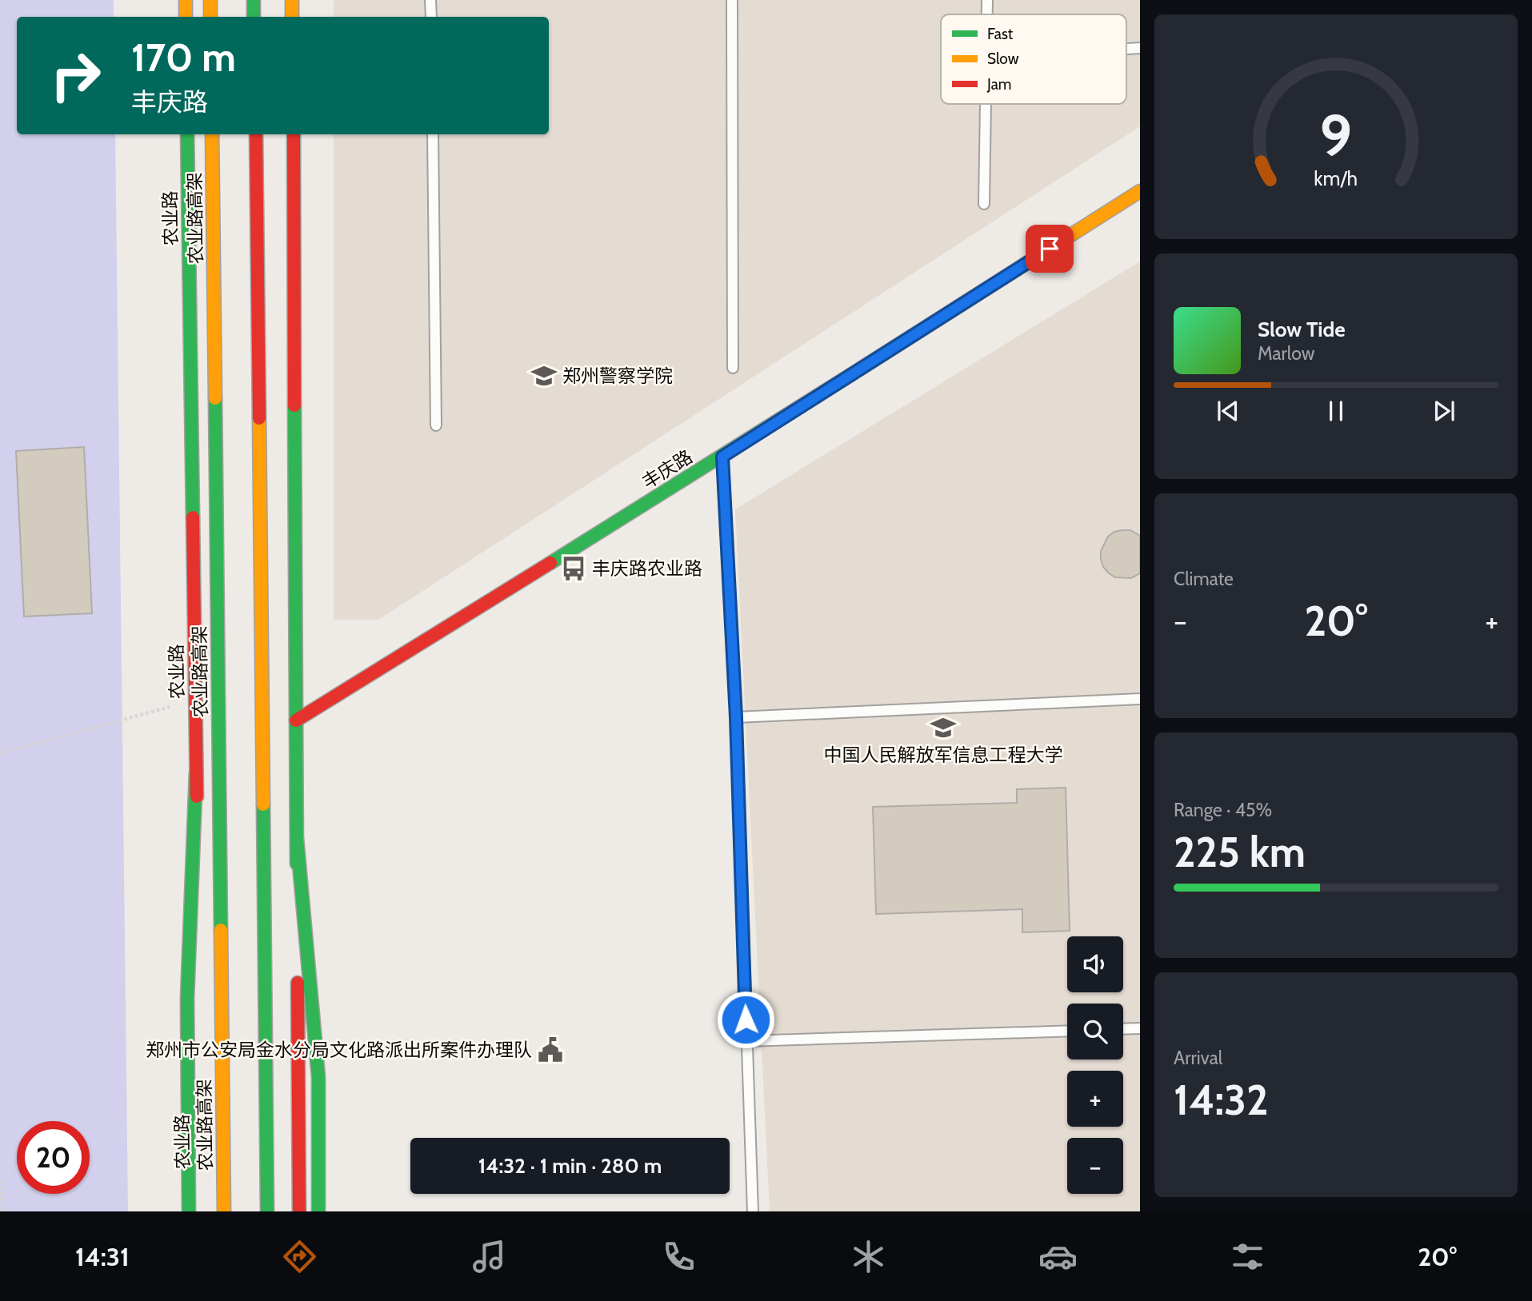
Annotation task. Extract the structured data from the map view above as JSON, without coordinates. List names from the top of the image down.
{
  "streets": {
    "main road": ["农业路", "农业路高架", "丰庆路"]
  },
  "places": {
    "school or university": ["郑州警察学院", "中国人民解放军信息工程大学"],
    "bus stop": ["丰庆路农业路"],
    "public building": ["郑州市公安局金水分局文化路派出所案件办理队"]
  },
  "legend": ["Fast", "Slow", "Jam"],
  "page": {
    "turn": ["170 m", "丰庆路"],
    "song": ["Slow Tide", "Marlow"],
    "tile": [
      "Climate",
      ["Range · 45%", "225 km"],
      ["Arrival", "14:32"]
    ],
    "heat": ["−", "20°", "+"],
    "map_buttons": ["+", "−"],
    "limit": "20",
    "trip": "14:32 · 1 min · 280 m",
    "tabs": ["14:31", "20°"],
    "gauge": ["9", "km/h"]
  }
}
